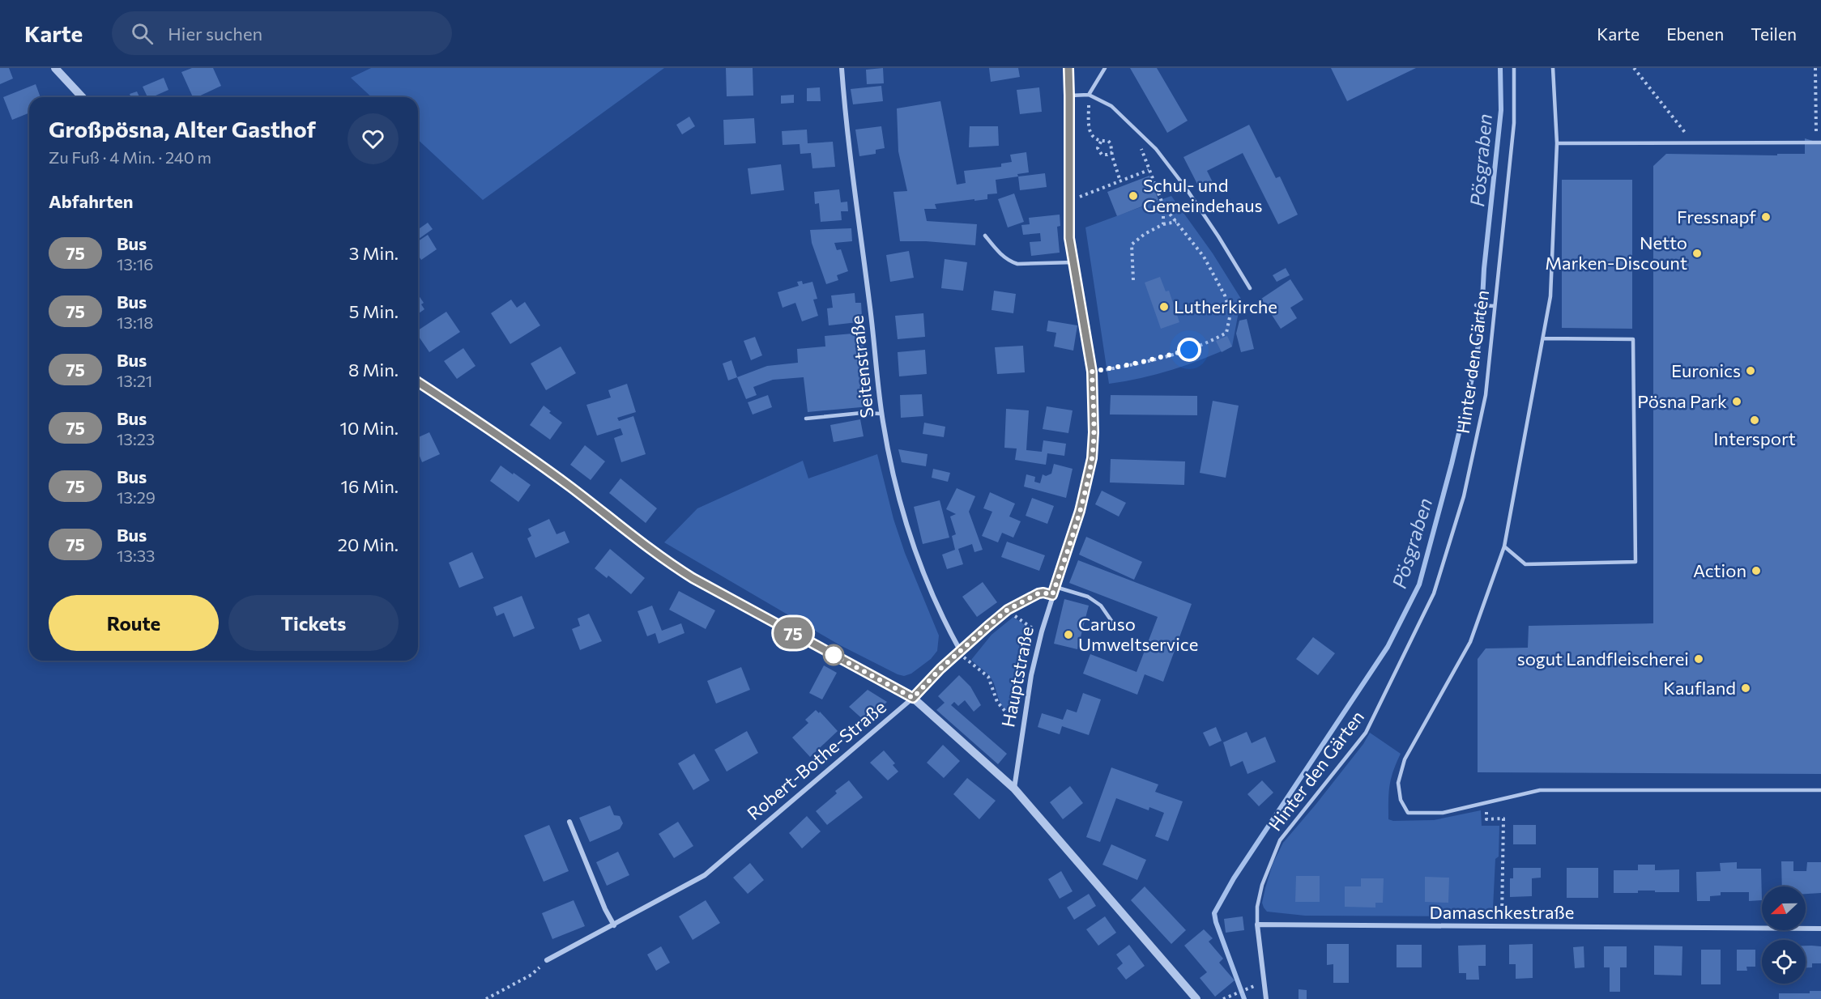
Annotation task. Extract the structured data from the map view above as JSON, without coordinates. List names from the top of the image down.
{
  "streets": {
    "street": [
      "Seitenstraße",
      "Hauptstraße",
      "Robert-Bothe-Straße",
      "Damaschkestraße"
    ],
    "lane": ["Hinter den Gärten"]
  },
  "crossings": [
    ["Hinter den Gärten", "Damaschkestraße"],
    ["Seitenstraße", "Robert-Bothe-Straße"],
    ["Hauptstraße", "Robert-Bothe-Straße"]
  ],
  "water": ["Pösgraben"],
  "places": [
    "Schul- und Gemeindehaus",
    "Fressnapf",
    "Netto Marken-Discount",
    "Lutherkirche",
    "Euronics",
    "Pösna Park",
    "Intersport",
    "Action",
    "Caruso Umweltservice",
    "sogut Landfleischerei",
    "Kaufland"
  ],
  "lines": ["bus line 75"],
  "north": "left",
  "page": {
    "header": "Karte",
    "search": "Hier suchen",
    "nav": ["Karte", "Ebenen", "Teilen"],
    "on_map": "75",
    "heading": [
      ["Großpösna, Alter Gasthof", "Zu Fuß · 4 Min. · 240 m"],
      "Abfahrten"
    ],
    "list": [
      {
        "mark": "75",
        "name": "Bus",
        "note": "13:16",
        "value": "3 Min."
      },
      {
        "mark": "75",
        "name": "Bus",
        "note": "13:18",
        "value": "5 Min."
      },
      {
        "mark": "75",
        "name": "Bus",
        "note": "13:21",
        "value": "8 Min."
      },
      {
        "mark": "75",
        "name": "Bus",
        "note": "13:23",
        "value": "10 Min."
      },
      {
        "mark": "75",
        "name": "Bus",
        "note": "13:29",
        "value": "16 Min."
      },
      {
        "mark": "75",
        "name": "Bus",
        "note": "13:33",
        "value": "20 Min."
      }
    ],
    "buttons": ["Route", "Tickets"]
  }
}
